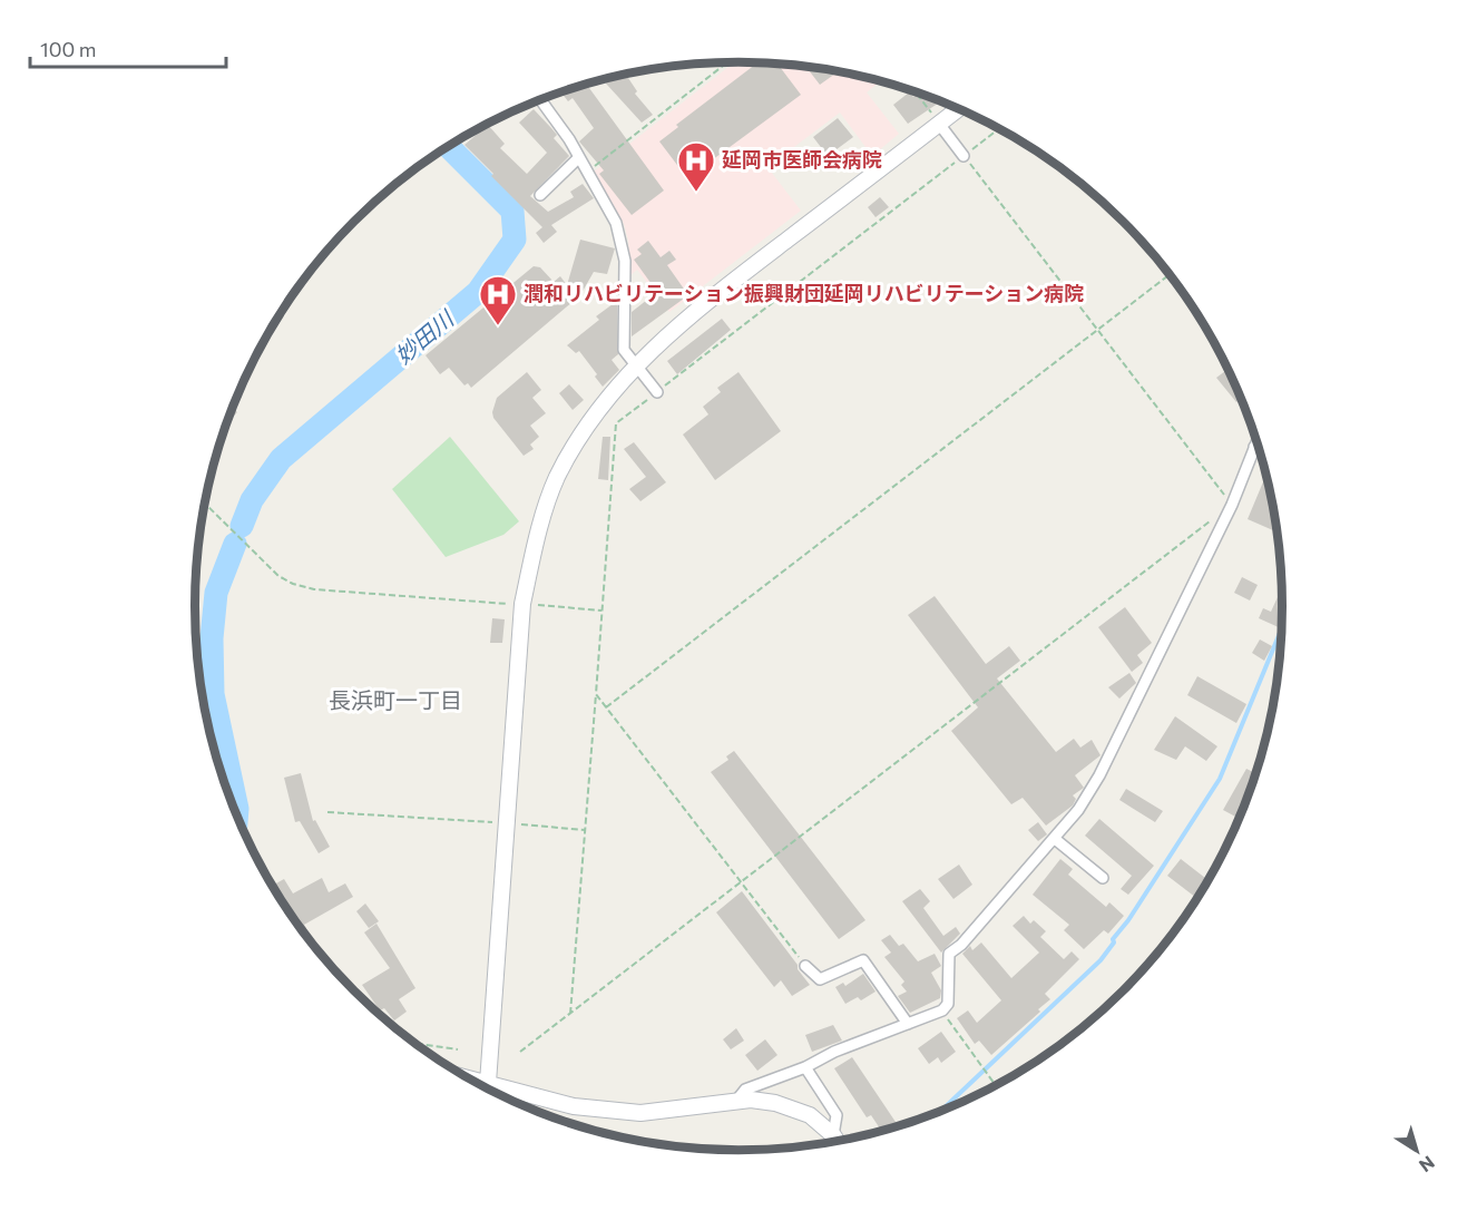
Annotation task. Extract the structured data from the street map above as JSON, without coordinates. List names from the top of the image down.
{
  "districts": ["長浜町一丁目"],
  "water": ["妙田川"],
  "places": {
    "hospital": ["延岡市医師会病院", "潤和リハビリテーション振興財団延岡リハビリテーション病院"]
  },
  "scale_bar": "100 m",
  "north": "bottom right"
}
